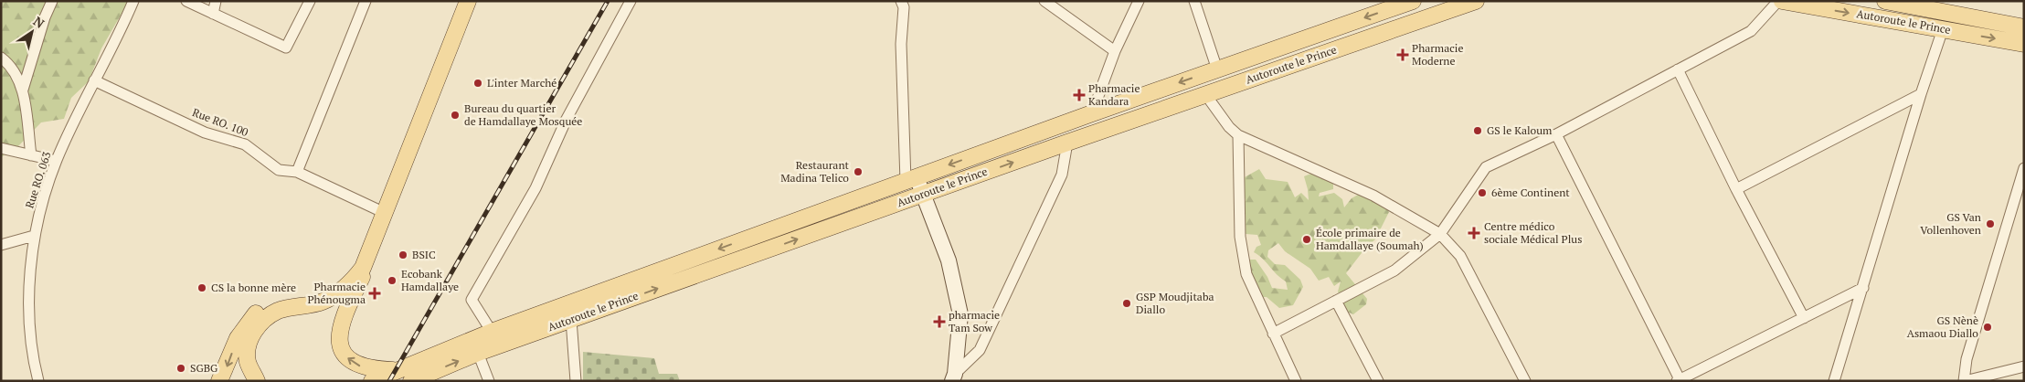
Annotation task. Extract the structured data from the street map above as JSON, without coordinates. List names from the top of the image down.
{
  "streets": {
    "main road": ["Autoroute le Prince"],
    "street": ["Rue RO. 100", "Rue RO. 063"]
  },
  "crossings": [
    ["Rue RO. 100", "Rue RO. 063"]
  ],
  "places": {
    "health": [
      "Pharmacie Moderne",
      "Pharmacie Kandara",
      "Centre médico sociale Médical Plus",
      "Pharmacie Phénougma",
      "pharmacie Tam Sow"
    ],
    "other": [
      "L'inter Marché",
      "Bureau du quartier de Hamdallaye Mosquée",
      "GS le Kaloum",
      "Restaurant Madina Telico",
      "6ème Continent",
      "GS Van Vollenhoven",
      "École primaire de Hamdallaye (Soumah)",
      "BSIC",
      "Ecobank Hamdallaye",
      "CS la bonne mère",
      "GSP Moudjitaba Diallo",
      "GS Nènè Asmaou Diallo",
      "SGBG"
    ]
  },
  "north": "top right"
}
